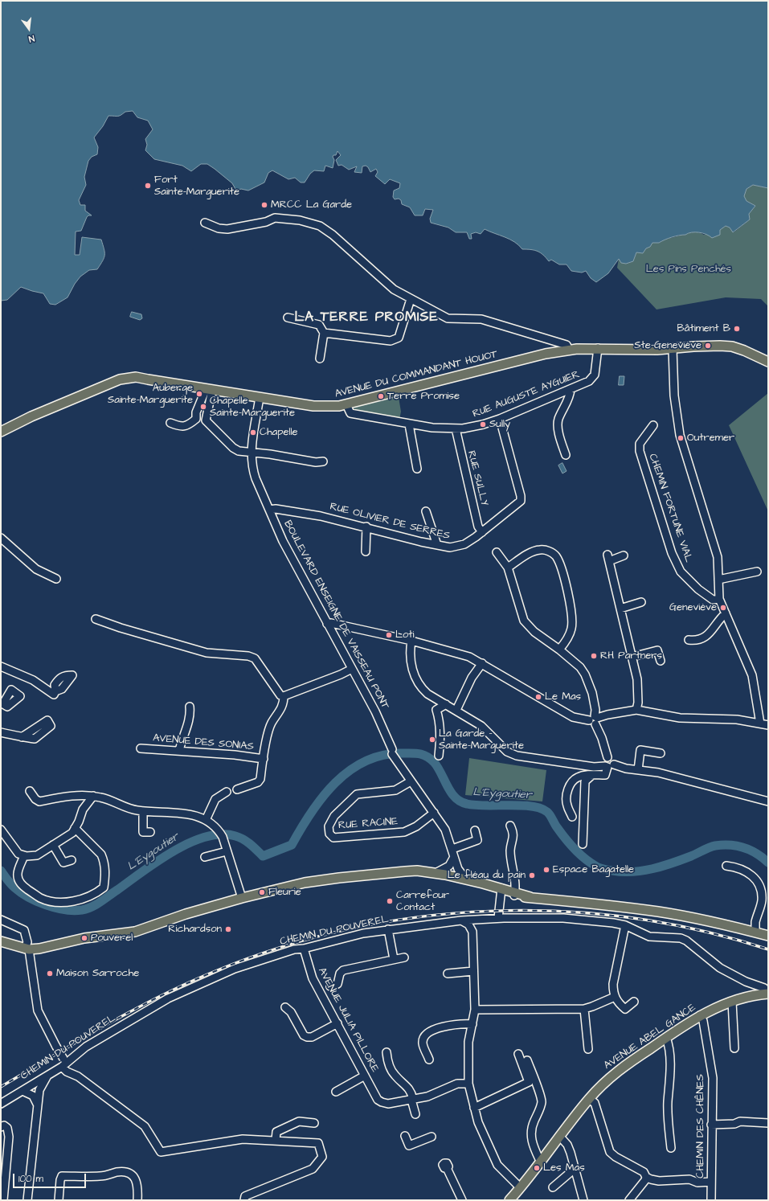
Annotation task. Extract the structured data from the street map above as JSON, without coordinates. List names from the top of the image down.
{
  "streets": {
    "main road": ["AVENUE DU COMMANDANT HOUOT", "AVENUE ABEL GANCE"],
    "street": [
      "RUE AUGUSTE AYGUIER",
      "RUE SULLY",
      "CHEMIN FORTUNE VIAL",
      "RUE OLIVIER DE SERRES",
      "BOULEVARD ENSEIGNE DE VAISSEAU PONT",
      "AVENUE DES SONIAS",
      "RUE RACINE",
      "CHEMIN DU POUVEREL",
      "AVENUE JULIA PILLORE",
      "CHEMIN DES CHÊNES"
    ]
  },
  "crossings": [
    ["AVENUE DU COMMANDANT HOUOT", "RUE AUGUSTE AYGUIER"],
    ["AVENUE DU COMMANDANT HOUOT", "BOULEVARD ENSEIGNE DE VAISSEAU PONT"],
    ["RUE AUGUSTE AYGUIER", "RUE SULLY"],
    ["RUE AUGUSTE AYGUIER", "RUE OLIVIER DE SERRES"],
    ["RUE SULLY", "RUE OLIVIER DE SERRES"],
    ["RUE OLIVIER DE SERRES", "BOULEVARD ENSEIGNE DE VAISSEAU PONT"],
    ["BOULEVARD ENSEIGNE DE VAISSEAU PONT", "RUE RACINE"],
    ["CHEMIN DU POUVEREL", "AVENUE JULIA PILLORE"],
    ["CHEMIN DU POUVEREL", "AVENUE ABEL GANCE"],
    ["AVENUE ABEL GANCE", "CHEMIN DES CHÊNES"]
  ],
  "districts": ["LA TERRE PROMISE"],
  "water": ["L'Eygoutier"],
  "parks": ["Les Pins Penchés"],
  "places": [
    "Fort Sainte-Marguerite",
    "MRCC La Garde",
    "Bâtiment B",
    "Ste-Geneviève",
    "Auberge Sainte-Marguerite",
    "Terre Promise",
    "Chapelle Sainte-Marguerite",
    "Sully",
    "Chapelle",
    "Outremer",
    "Geneviève",
    "Loti",
    "RH Partners",
    "Le Mas",
    "La Garde - Sainte-Marguerite",
    "Espace Bagatelle",
    "Le fléau du pain",
    "Fleurie",
    "Carrefour Contact",
    "Richardson",
    "Pouverel",
    "Maison Sarroche",
    "Les Mas"
  ],
  "scale_bar": "100 m",
  "north": "bottom"
}
